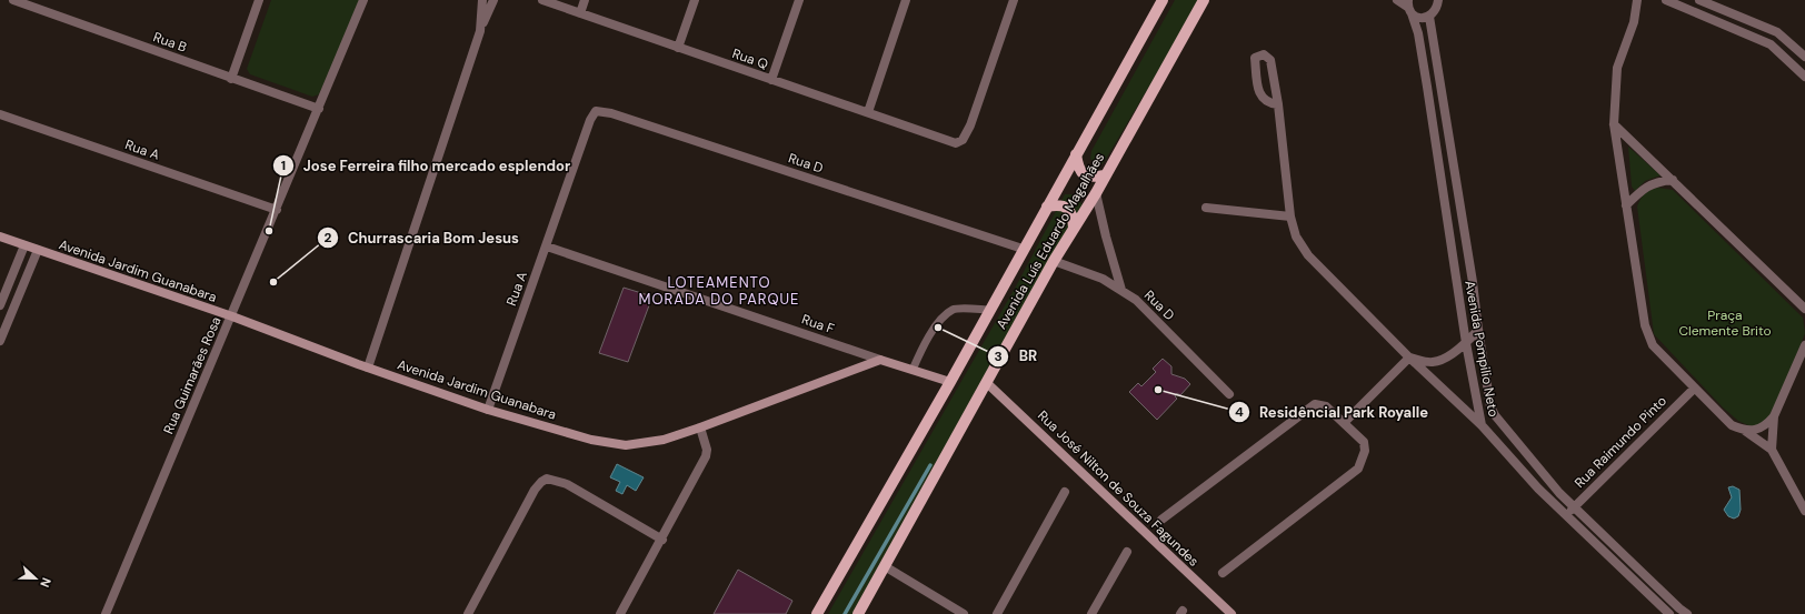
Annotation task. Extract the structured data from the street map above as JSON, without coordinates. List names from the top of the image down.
{
  "streets": {
    "main road": ["Avenida Luís Eduardo Magalhães"],
    "street": [
      "Rua B",
      "Rua Q",
      "Rua A",
      "Rua D",
      "Avenida Jardim Guanabara",
      "Rua F",
      "Avenida Pompilio Neto",
      "Rua Guimarães Rosa",
      "Rua Raimundo Pinto",
      "Rua José Nilton de Souza Fagundes"
    ]
  },
  "crossings": [
    ["Rua B", "Rua Guimarães Rosa"],
    ["Rua A", "Rua D"],
    ["Rua A", "Avenida Jardim Guanabara"],
    ["Rua A", "Rua F"],
    ["Rua A", "Rua Guimarães Rosa"],
    ["Rua D", "Avenida Luís Eduardo Magalhães"],
    ["Avenida Luís Eduardo Magalhães", "Rua José Nilton de Souza Fagundes"],
    ["Avenida Jardim Guanabara", "Rua F"],
    ["Avenida Jardim Guanabara", "Rua Guimarães Rosa"],
    ["Avenida Pompilio Neto", "Rua Raimundo Pinto"]
  ],
  "districts": ["LOTEAMENTO MORADA DO PARQUE"],
  "parks": ["Praça Clemente Brito"],
  "places": [
    "Jose Ferreira filho mercado esplendor",
    "Churrascaria Bom Jesus",
    "BR",
    "Residêncial Park Royalle"
  ],
  "north": "right"
}
